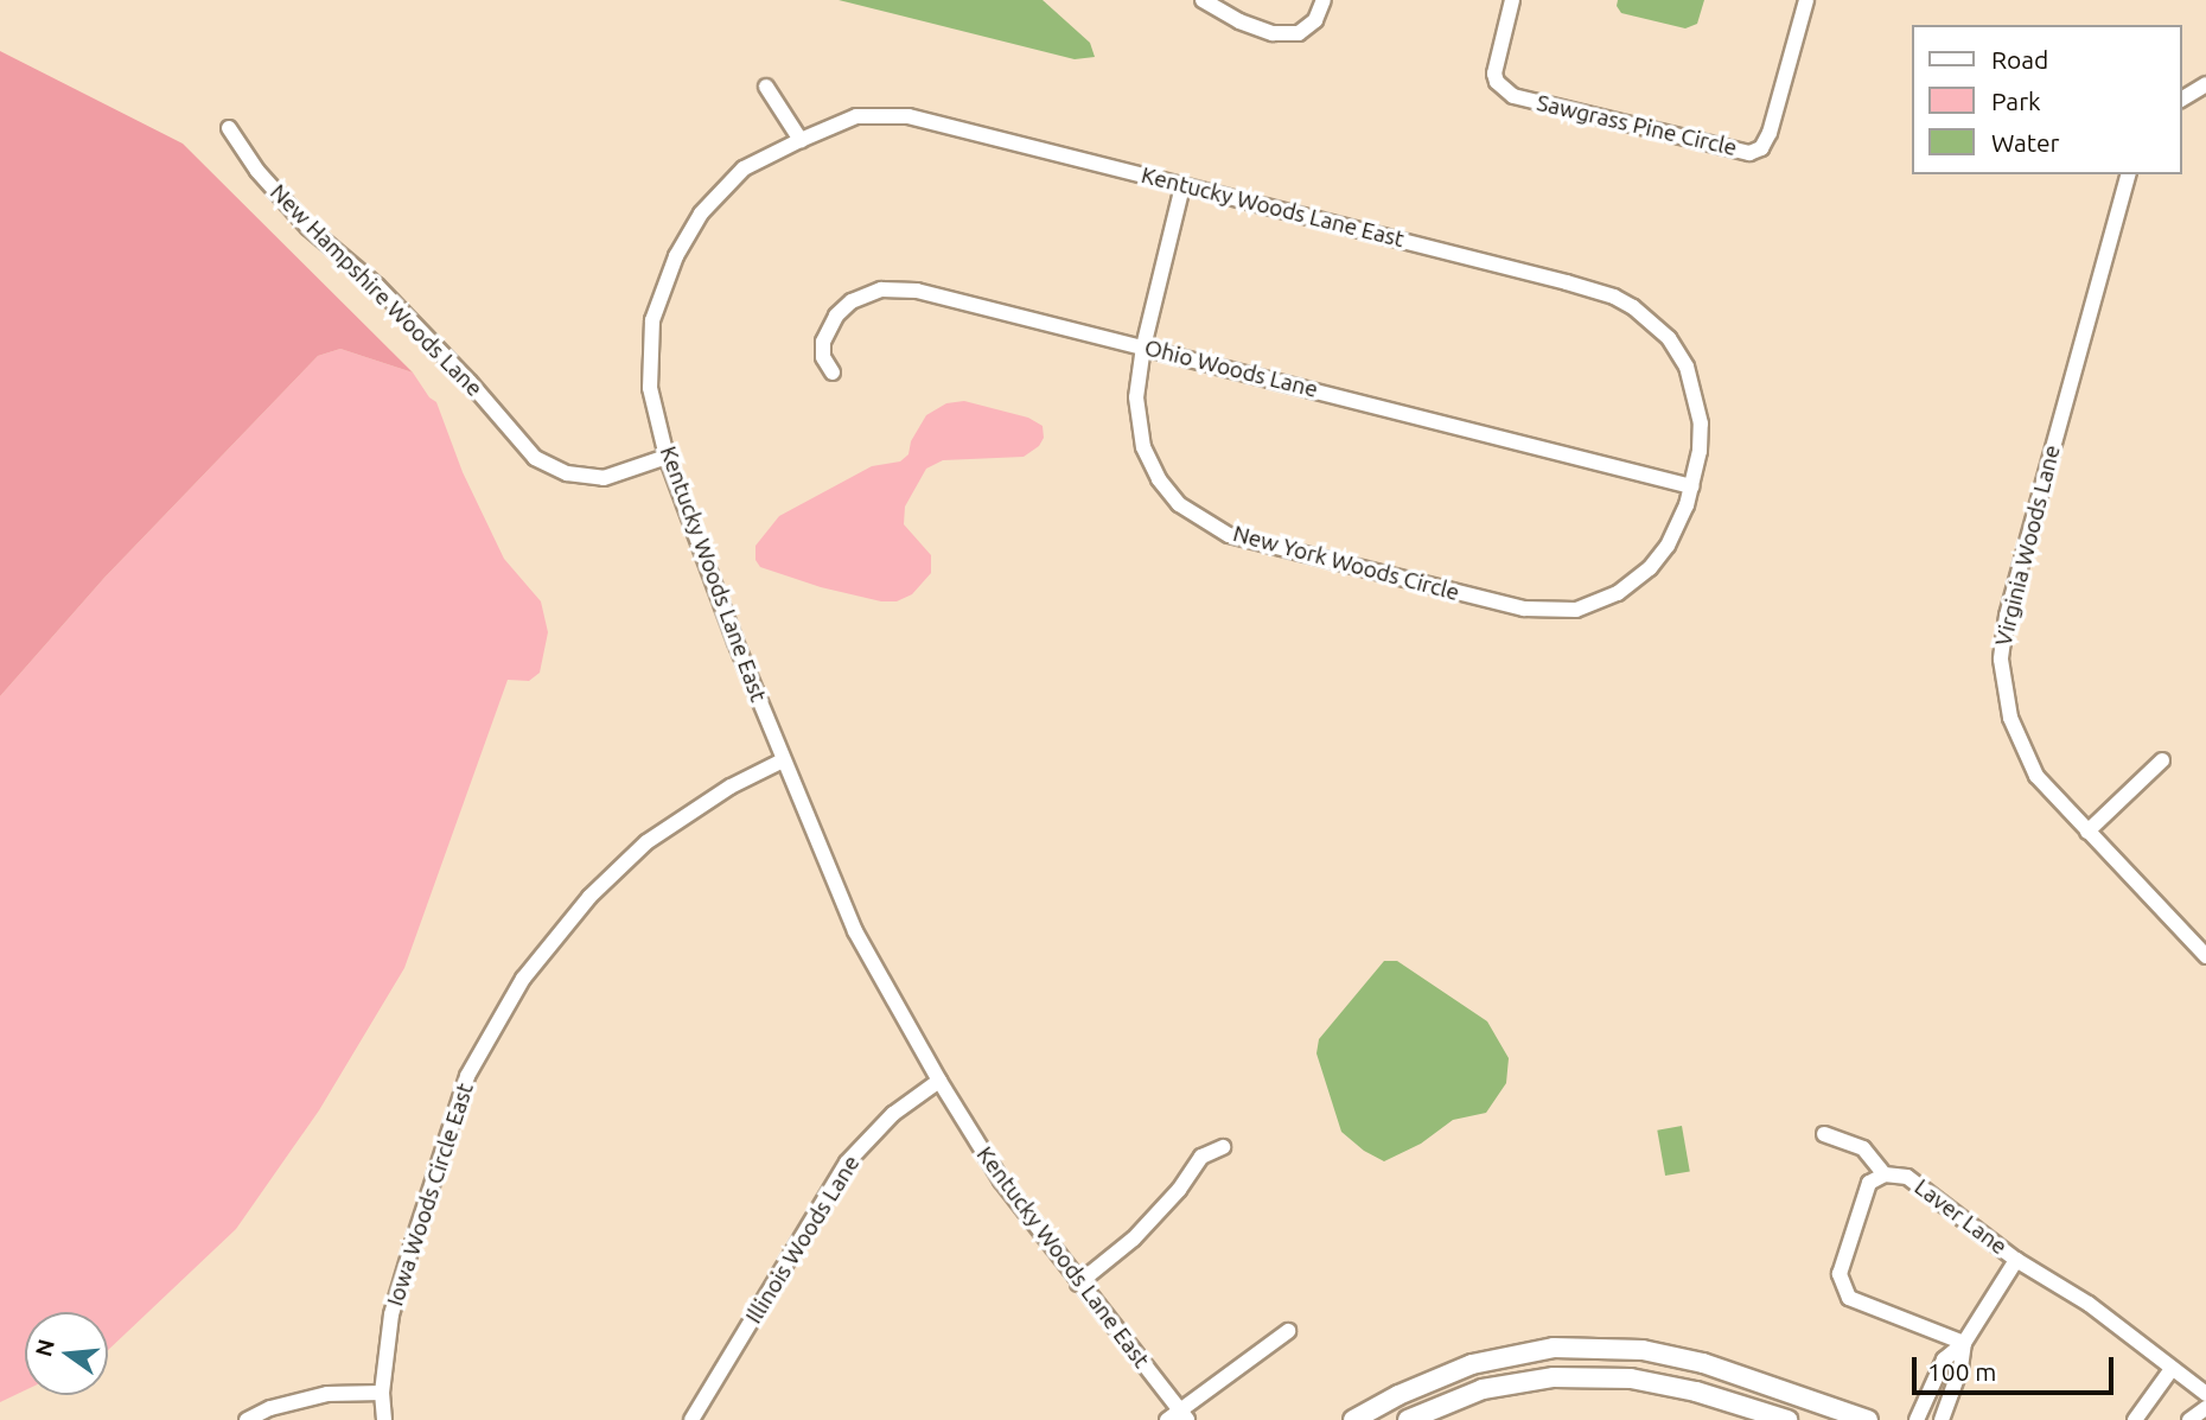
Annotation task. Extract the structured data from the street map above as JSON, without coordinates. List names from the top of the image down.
{
  "streets": {
    "street": [
      "Sawgrass Pine Circle",
      "Kentucky Woods Lane East",
      "New Hampshire Woods Lane",
      "Ohio Woods Lane",
      "Virginia Woods Lane",
      "New York Woods Circle",
      "Iowa Woods Circle East",
      "Laver Lane",
      "Illinois Woods Lane"
    ]
  },
  "crossings": [
    ["Kentucky Woods Lane East", "New Hampshire Woods Lane"],
    ["Kentucky Woods Lane East", "Ohio Woods Lane"],
    ["Kentucky Woods Lane East", "New York Woods Circle"],
    ["Kentucky Woods Lane East", "Iowa Woods Circle East"],
    ["Kentucky Woods Lane East", "Illinois Woods Lane"],
    ["Ohio Woods Lane", "New York Woods Circle"]
  ],
  "legend": ["Road", "Park", "Water"],
  "scale_bar": "100 m",
  "north": "left"
}
